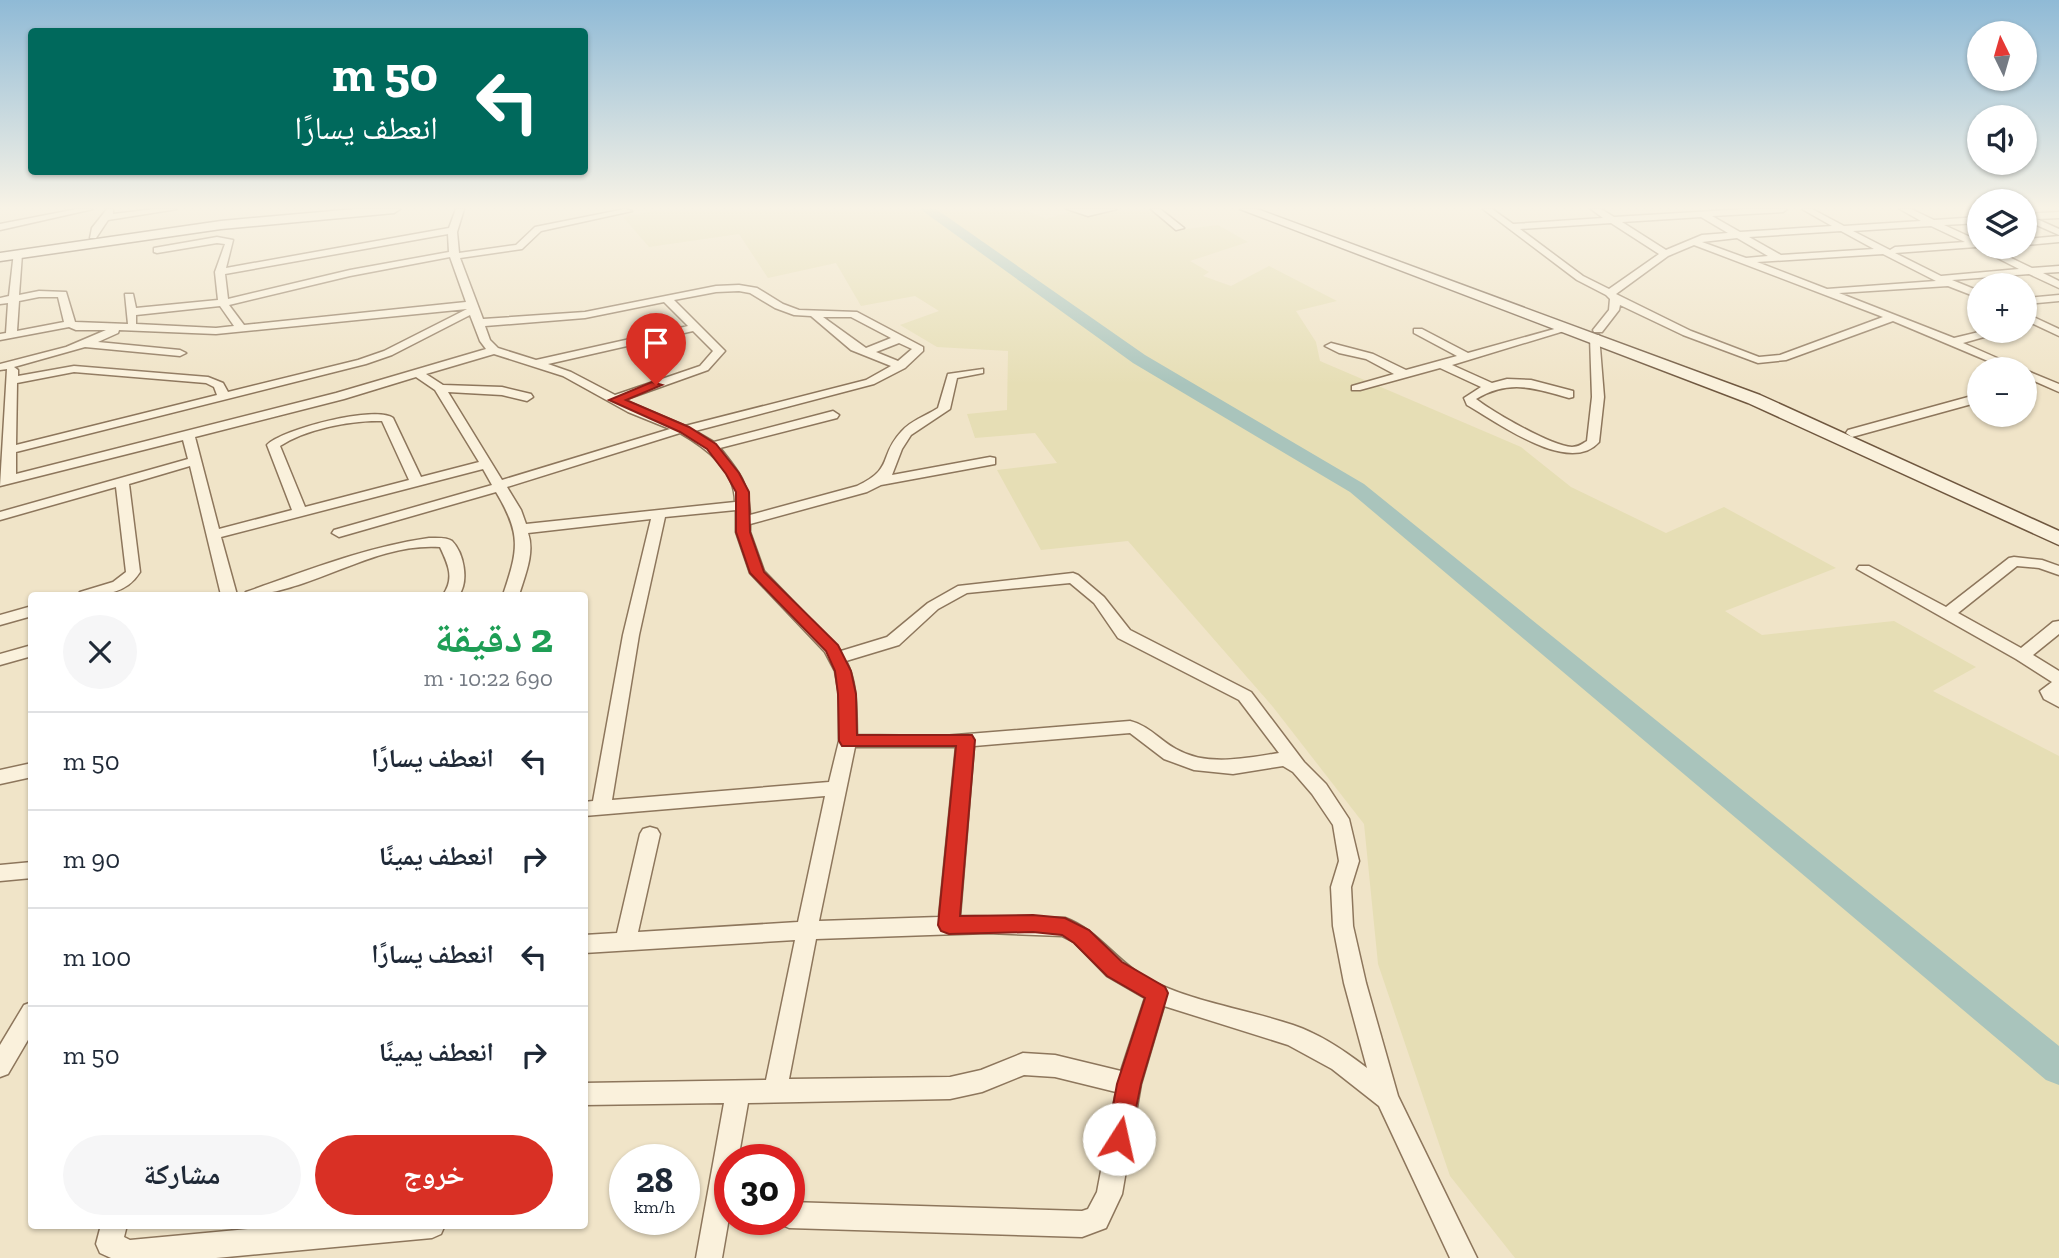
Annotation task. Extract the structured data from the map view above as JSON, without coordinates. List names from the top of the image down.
{
  "north": "top",
  "page": {
    "map_buttons": ["+", "−"],
    "turn": ["50 m", "انعطف يسارًا"],
    "heading": ["2 دقيقة", "690 m · 10:22"],
    "list": [
      {
        "name": "انعطف يسارًا",
        "value": "50 m"
      },
      {
        "name": "انعطف يمينًا",
        "value": "90 m"
      },
      {
        "name": "انعطف يسارًا",
        "value": "100 m"
      },
      {
        "name": "انعطف يمينًا",
        "value": "50 m"
      }
    ],
    "buttons": ["خروج", "مشاركة"],
    "speed": "28 km/h",
    "limit": "30"
  }
}
